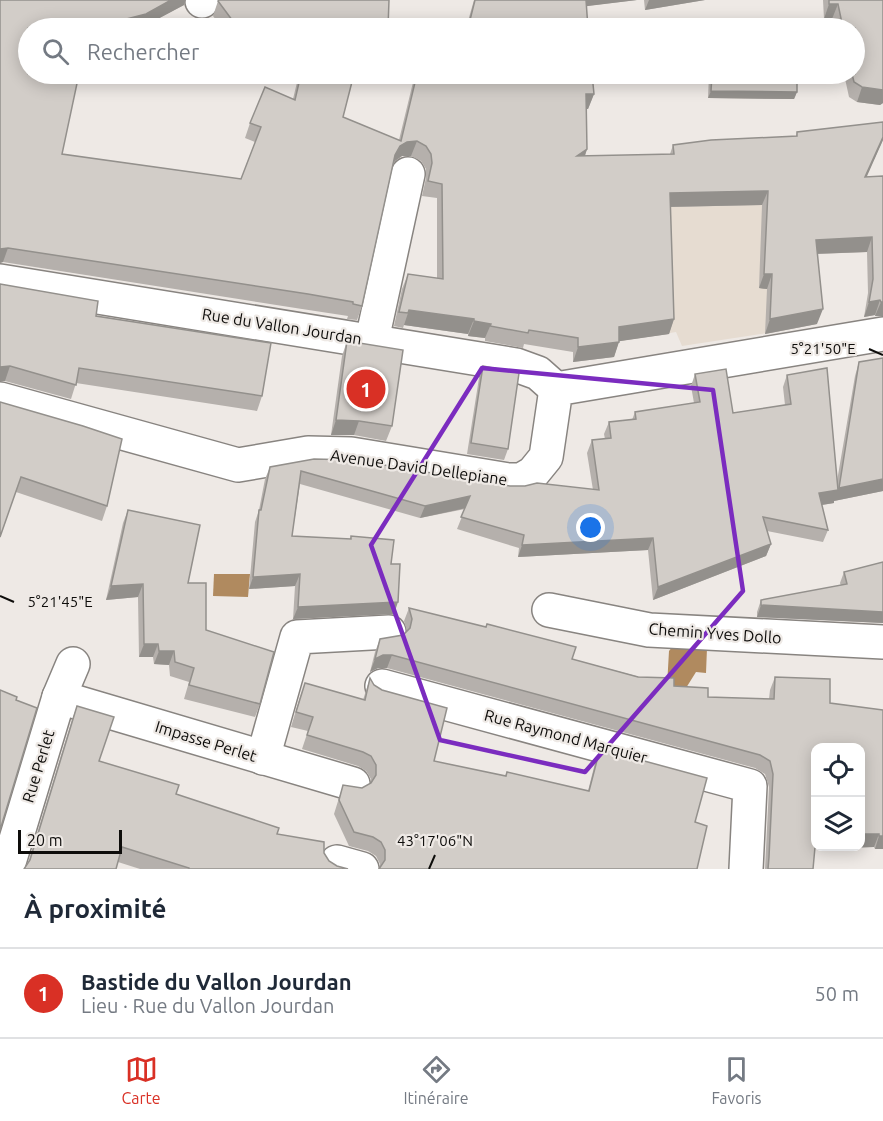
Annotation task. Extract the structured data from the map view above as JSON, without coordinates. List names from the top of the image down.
{
  "streets": {
    "street": [
      "Rue du Vallon Jourdan",
      "Avenue David Dellepiane",
      "Chemin Yves Dollo",
      "Rue Raymond Marquier",
      "Impasse Perlet",
      "Rue Perlet"
    ]
  },
  "crossings": [
    ["Rue du Vallon Jourdan", "Avenue David Dellepiane"],
    ["Impasse Perlet", "Rue Perlet"]
  ],
  "scale_bar": "20 m",
  "page": {
    "search": "Rechercher",
    "pins": "1",
    "scale": "20 m",
    "heading": "À proximité",
    "list": [
      {
        "mark": "1",
        "name": "Bastide du Vallon Jourdan",
        "note": "Lieu · Rue du Vallon Jourdan",
        "value": "50 m"
      }
    ],
    "nav": ["Carte", "Itinéraire", "Favoris"]
  },
  "coordinates": ["5°21'50\"E", "5°21'45\"E", "43°17'06\"N"]
}
